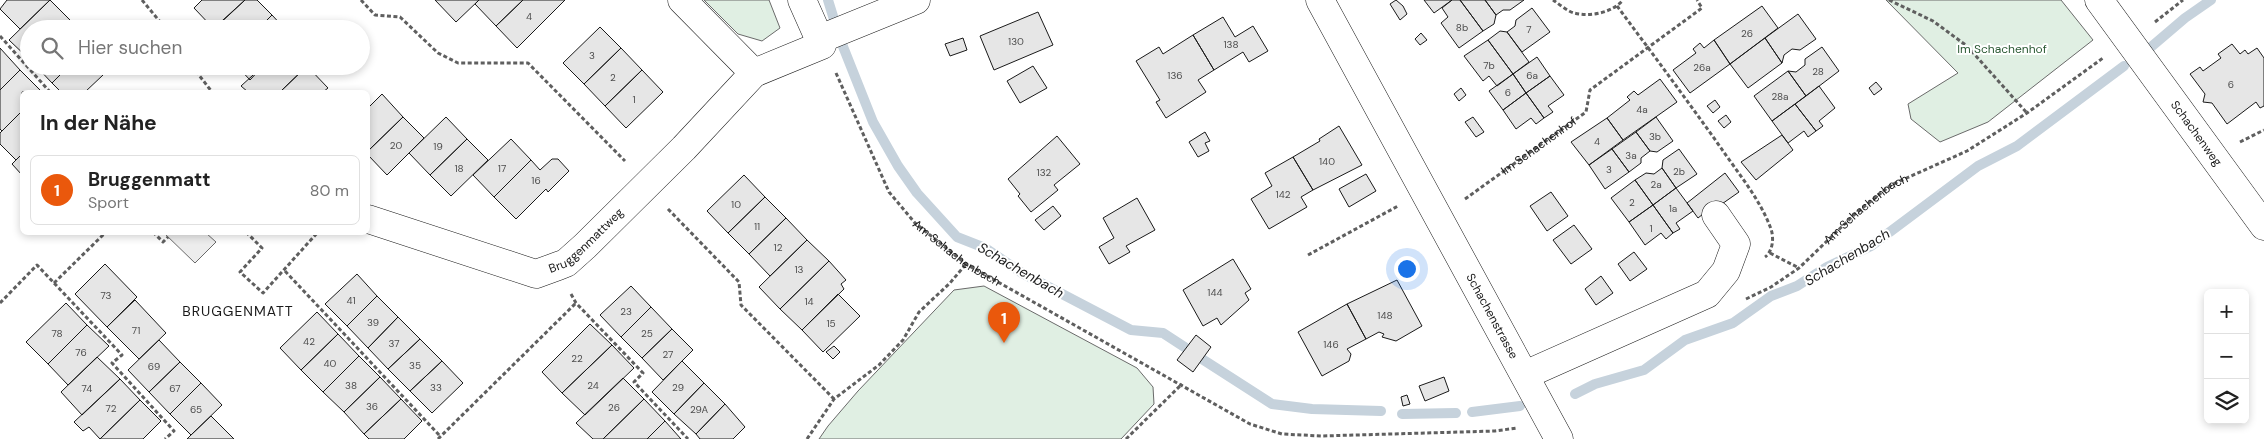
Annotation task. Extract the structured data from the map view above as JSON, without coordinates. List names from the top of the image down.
{
  "streets": {
    "street": ["Schachenweg", "Bruggenmattweg", "Schachenstrasse"],
    "path": ["Im Schachenhof", "Am Schachenbach"]
  },
  "crossings": [
    ["Schachenweg", "Am Schachenbach"],
    ["Am Schachenbach", "Bruggenmattweg"],
    ["Am Schachenbach", "Schachenstrasse"]
  ],
  "districts": ["BRUGGENMATT"],
  "water": ["Schachenbach"],
  "parks": ["Im Schachenhof"],
  "house_numbers": [
    "4",
    "8b",
    "7",
    "26",
    "130",
    "138",
    "3",
    "7b",
    "26a",
    "28",
    "136",
    "6a",
    "2",
    "6",
    "6",
    "28a",
    "1",
    "4a",
    "3b",
    "4",
    "20",
    "19",
    "3a",
    "140",
    "18",
    "17",
    "3",
    "2b",
    "132",
    "16",
    "2a",
    "142",
    "2",
    "10",
    "1a",
    "11",
    "1",
    "12",
    "13",
    "144",
    "73",
    "41",
    "14",
    "23",
    "148",
    "39",
    "15",
    "71",
    "78",
    "25",
    "42",
    "37",
    "146",
    "76",
    "27",
    "22",
    "40",
    "35",
    "69",
    "38",
    "24",
    "33",
    "29",
    "74",
    "67",
    "36",
    "26",
    "72",
    "65",
    "29A"
  ],
  "page": {
    "search": "Hier suchen",
    "heading": "In der Nähe",
    "list": [
      {
        "mark": "1",
        "name": "Bruggenmatt",
        "note": "Sport",
        "value": "80 m"
      }
    ],
    "map_buttons": ["+", "−"],
    "pins": "1"
  }
}
